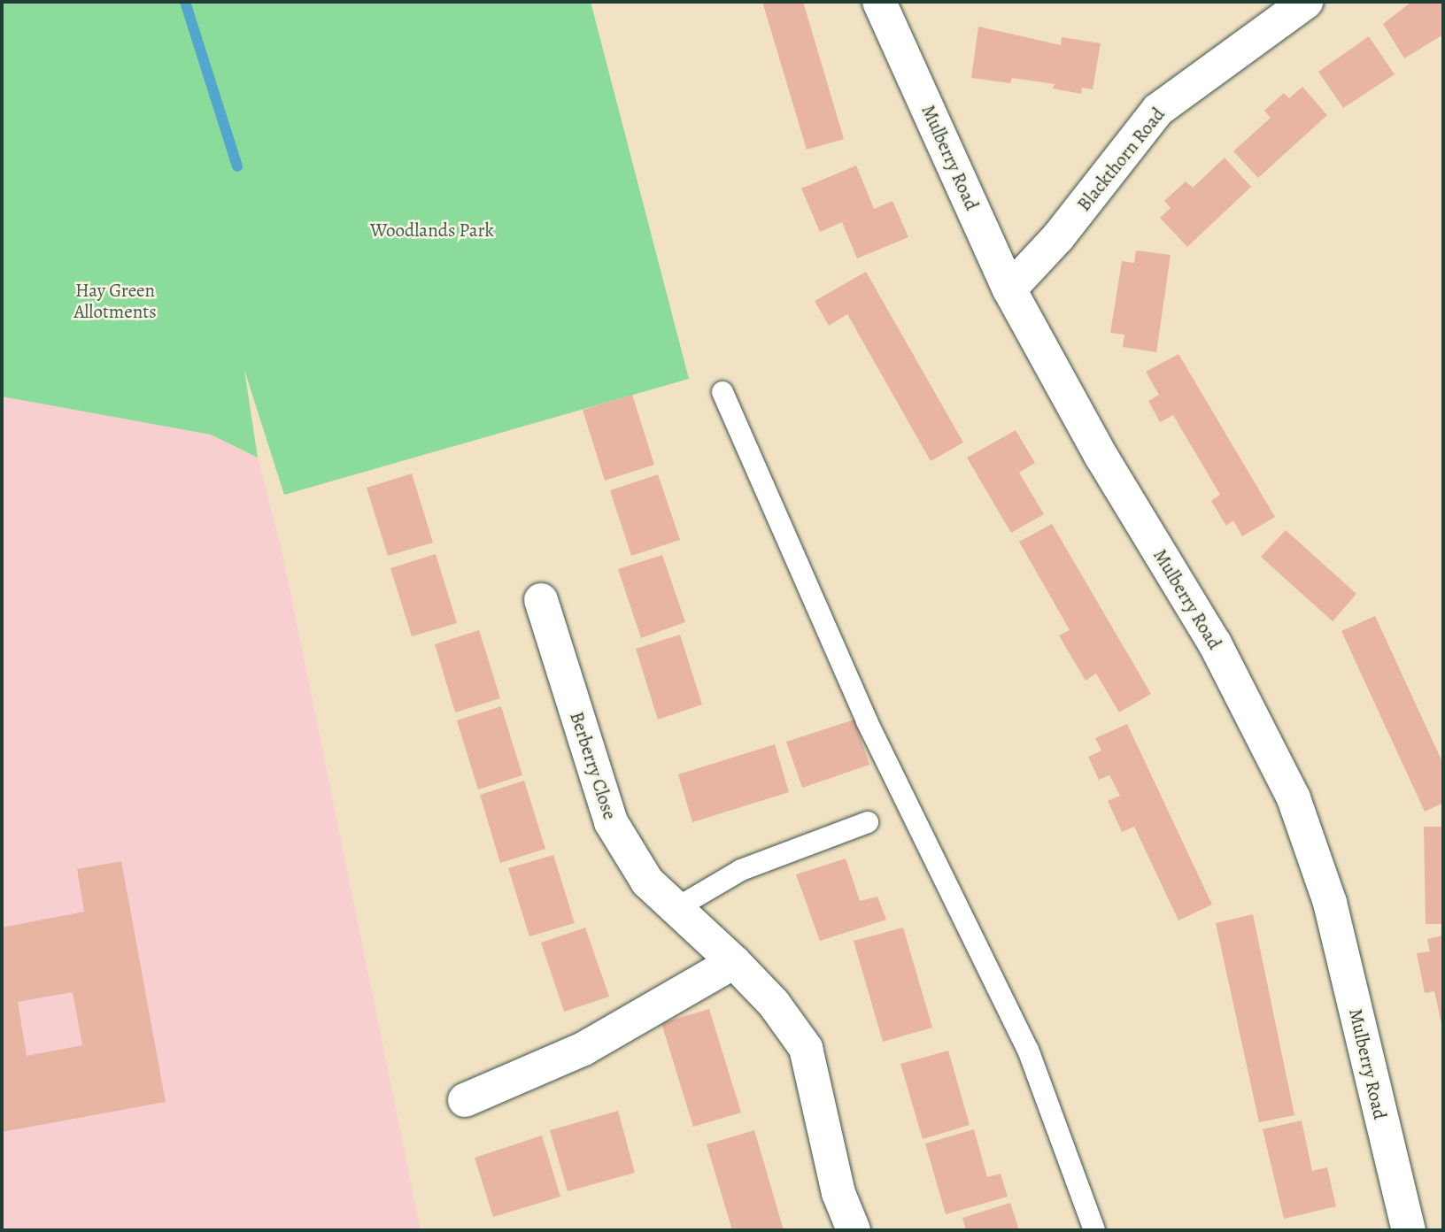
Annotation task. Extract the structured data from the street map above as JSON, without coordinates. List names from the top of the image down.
{
  "streets": {
    "street": ["Mulberry Road", "Blackthorn Road", "Berberry Close"]
  },
  "crossings": [
    ["Mulberry Road", "Blackthorn Road"]
  ],
  "parks": ["Woodlands Park", "Hay Green Allotments"]
}
